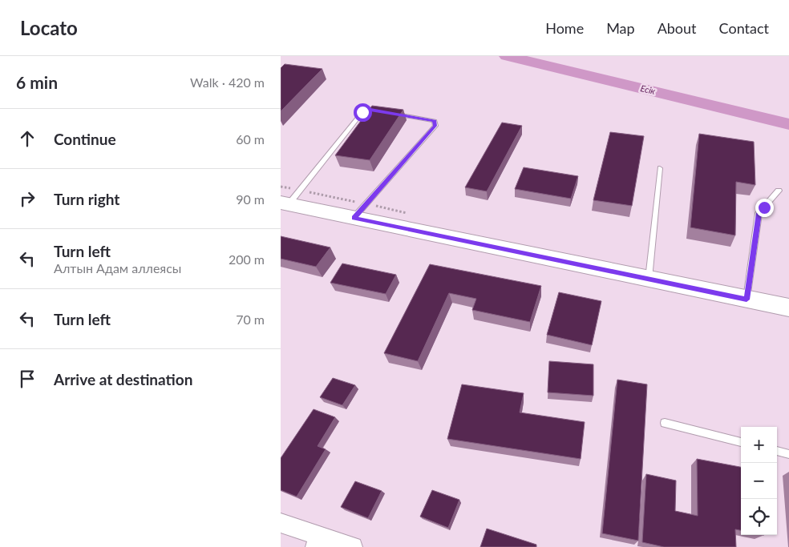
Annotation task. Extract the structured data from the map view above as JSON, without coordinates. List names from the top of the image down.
{
  "water": ["Есік"],
  "page": {
    "header": "Locato",
    "nav": [
      "Home",
      "Map",
      "About",
      "Contact"
    ],
    "heading": ["6 min", "Walk · 420 m"],
    "list": [
      ["Continue", "60 m"],
      ["Turn right", "90 m"],
      ["Turn left", "Алтын Адам аллеясы", "200 m"],
      ["Turn left", "70 m"],
      "Arrive at destination"
    ],
    "map_buttons": ["+", "−"]
  }
}
